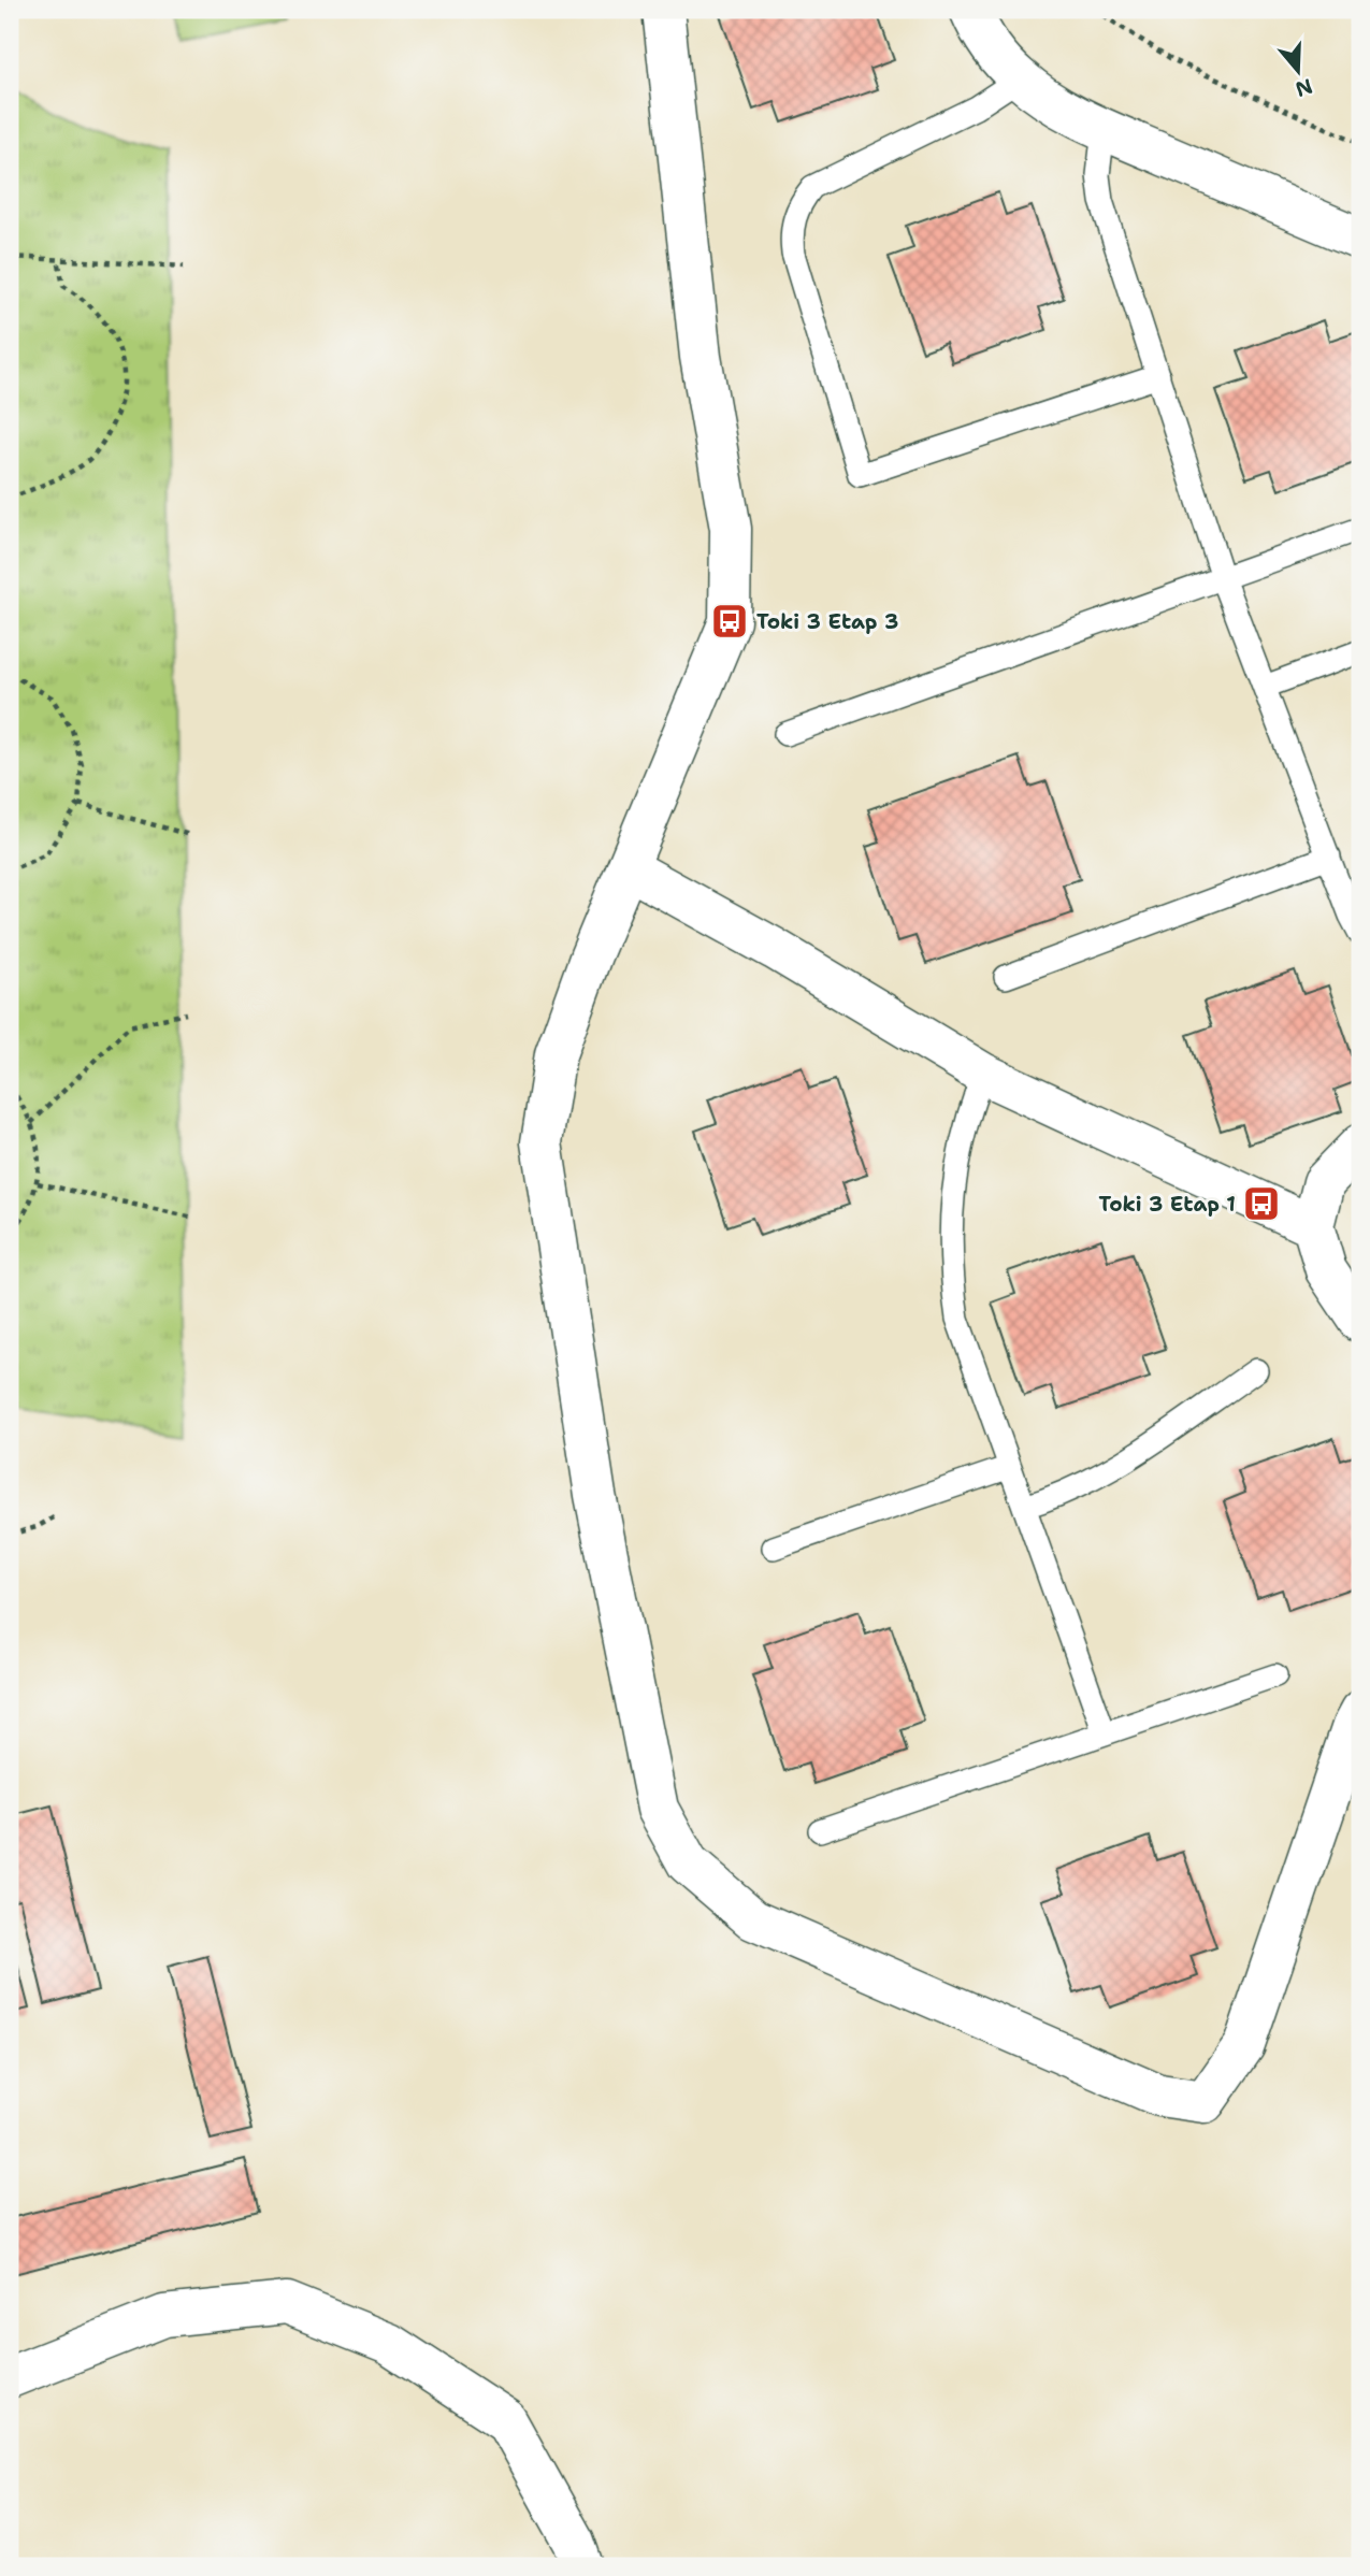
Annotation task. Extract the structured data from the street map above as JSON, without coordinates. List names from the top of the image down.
{
  "places": {
    "bus stop": ["Toki 3 Etap 3", "Toki 3 Etap 1"]
  },
  "north": "bottom"
}
